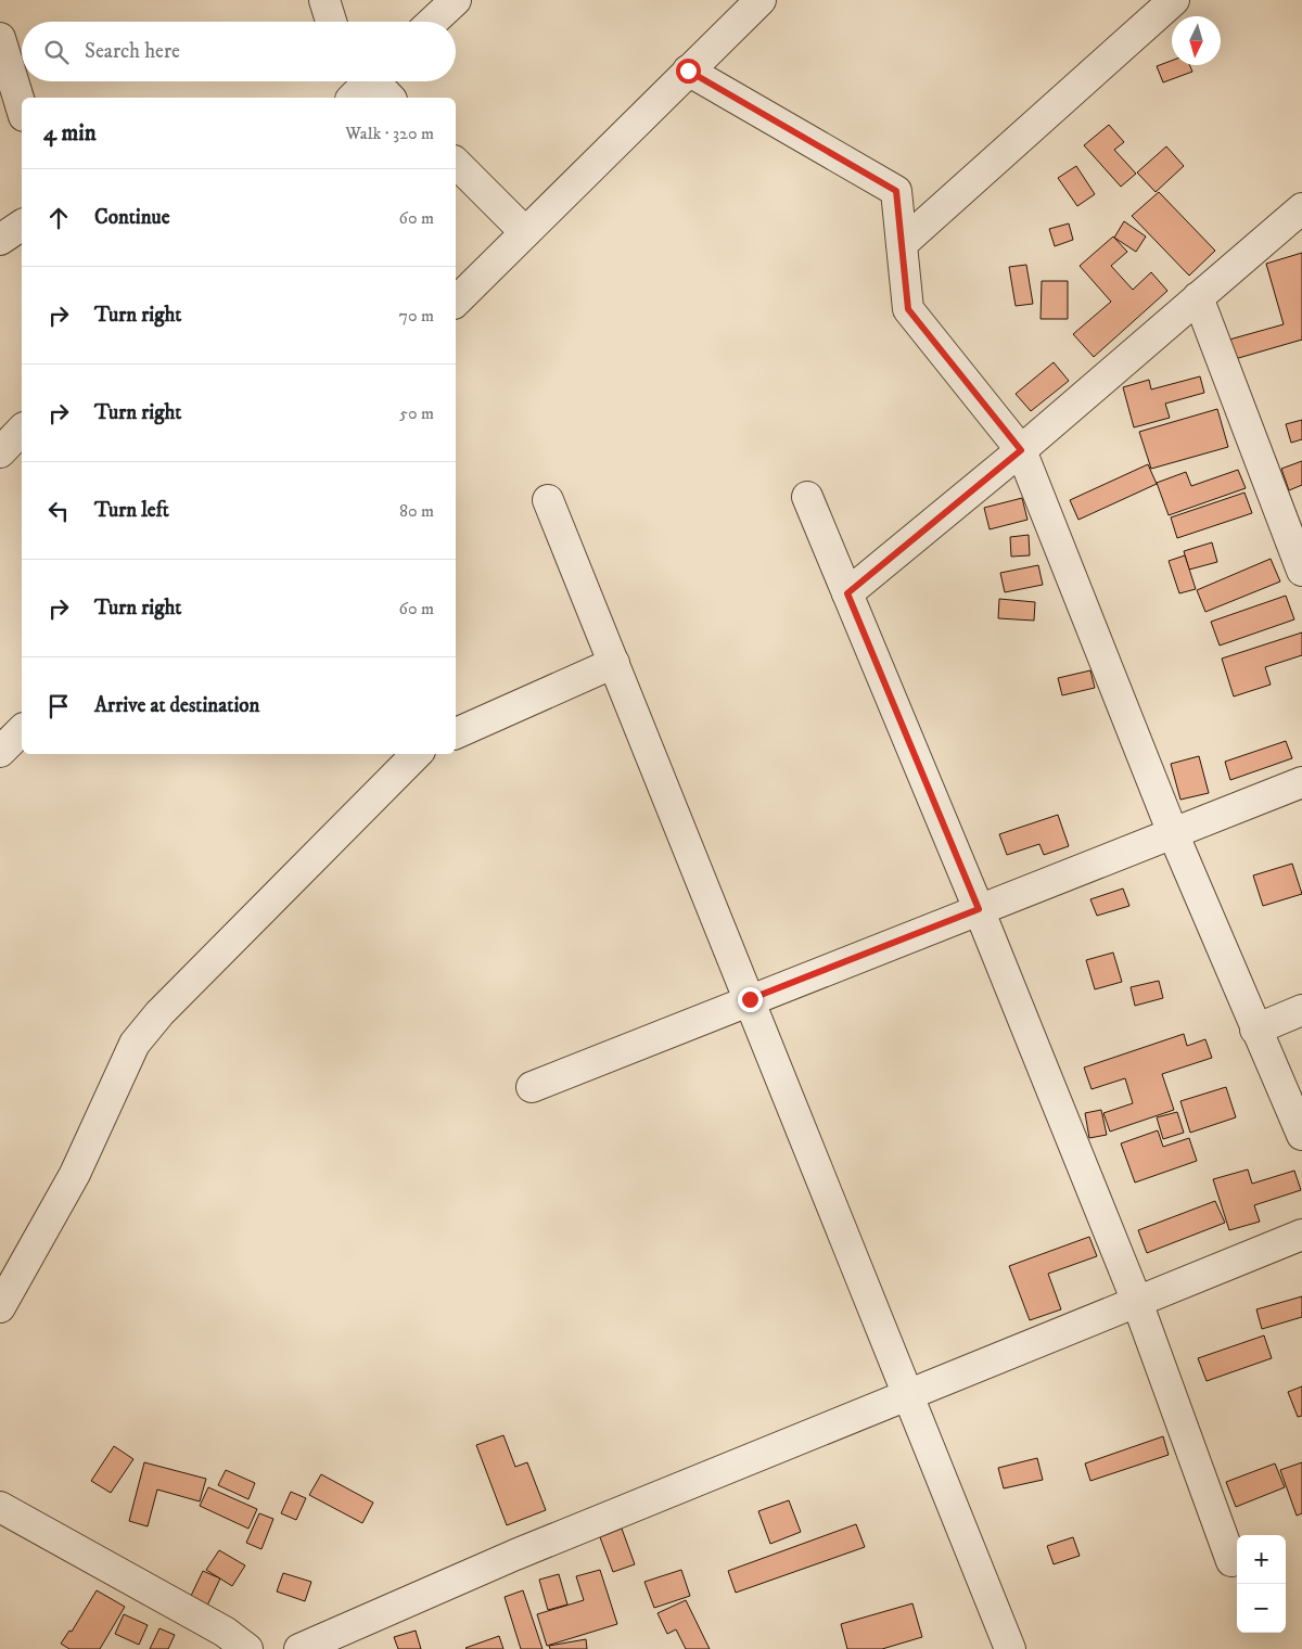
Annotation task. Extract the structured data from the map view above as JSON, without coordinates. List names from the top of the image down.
{
  "north": "bottom",
  "page": {
    "search": "Search here",
    "heading": ["4 min", "Walk · 320 m"],
    "list": [
      ["Continue", "60 m"],
      ["Turn right", "70 m"],
      ["Turn right", "50 m"],
      ["Turn left", "80 m"],
      ["Turn right", "60 m"],
      "Arrive at destination"
    ],
    "map_buttons": ["+", "−"]
  }
}
